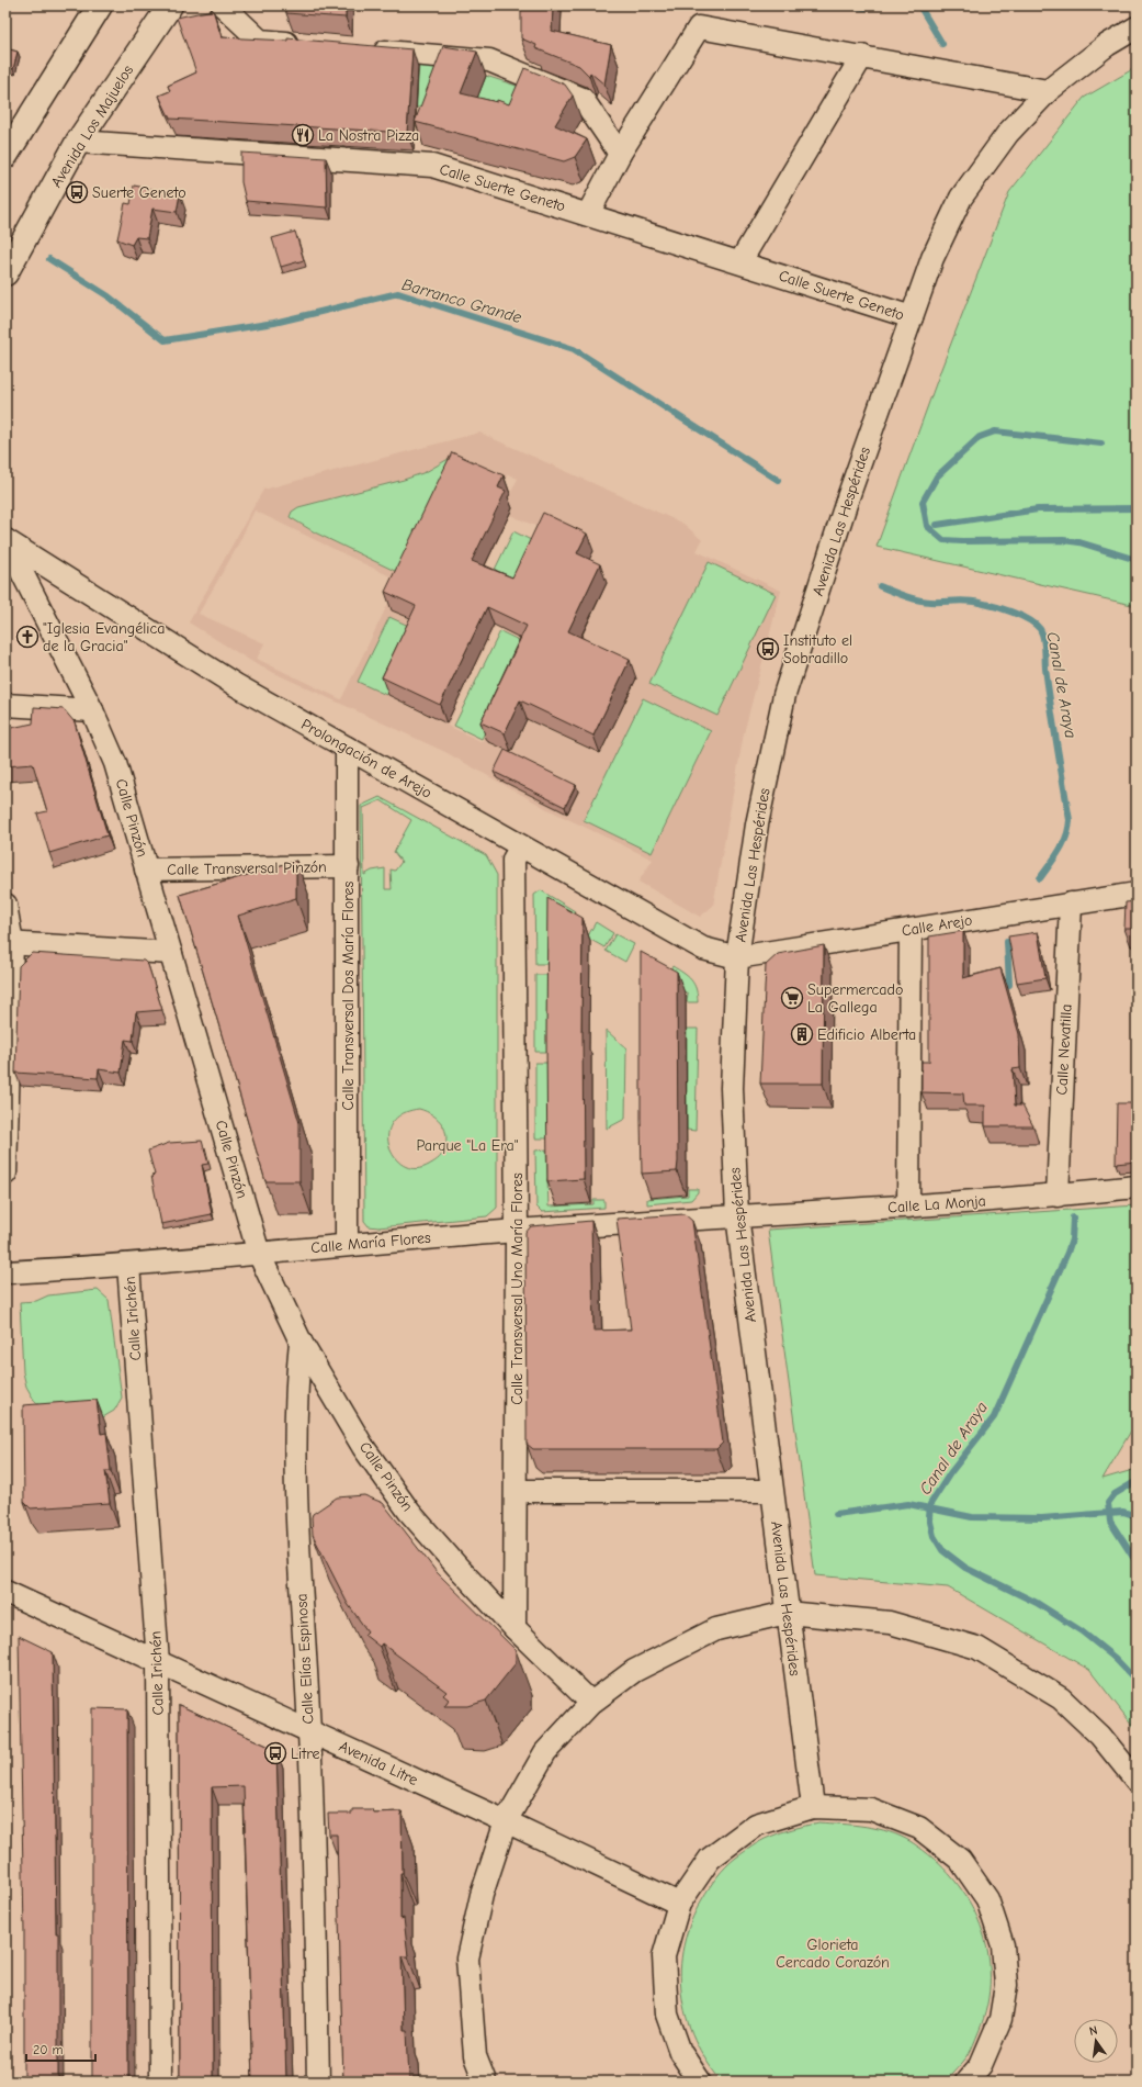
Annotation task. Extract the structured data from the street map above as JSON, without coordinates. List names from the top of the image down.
{
  "streets": {
    "street": [
      "Avenida Los Majuelos",
      "Calle Suerte Geneto",
      "Avenida Las Hespérides",
      "Prolongación de Arejo",
      "Calle Pinzón",
      "Calle Transversal Pinzón",
      "Calle Arejo",
      "Calle Transversal Dos María Flores",
      "Calle Nevatilla",
      "Calle La Monja",
      "Calle María Flores",
      "Calle Transversal Uno María Flores",
      "Calle Irichén",
      "Calle Elías Espinosa",
      "Avenida Litre"
    ]
  },
  "crossings": [
    ["Avenida Los Majuelos", "Calle Suerte Geneto"],
    ["Calle Suerte Geneto", "Avenida Las Hespérides"],
    ["Avenida Las Hespérides", "Prolongación de Arejo"],
    ["Avenida Las Hespérides", "Calle Arejo"],
    ["Avenida Las Hespérides", "Calle La Monja"],
    ["Avenida Las Hespérides", "Calle María Flores"],
    ["Prolongación de Arejo", "Calle Pinzón"],
    ["Prolongación de Arejo", "Calle Arejo"],
    ["Prolongación de Arejo", "Calle Transversal Dos María Flores"],
    ["Prolongación de Arejo", "Calle Transversal Uno María Flores"],
    ["Calle Pinzón", "Calle Transversal Pinzón"],
    ["Calle Pinzón", "Calle María Flores"],
    ["Calle Pinzón", "Calle Transversal Uno María Flores"],
    ["Calle Pinzón", "Calle Elías Espinosa"],
    ["Calle Transversal Pinzón", "Calle Transversal Dos María Flores"],
    ["Calle Arejo", "Calle Nevatilla"],
    ["Calle Transversal Dos María Flores", "Calle María Flores"],
    ["Calle Nevatilla", "Calle La Monja"],
    ["Calle La Monja", "Calle María Flores"],
    ["Calle María Flores", "Calle Transversal Uno María Flores"],
    ["Calle María Flores", "Calle Irichén"],
    ["Calle Irichén", "Avenida Litre"],
    ["Calle Elías Espinosa", "Avenida Litre"]
  ],
  "water": ["Barranco Grande", "Canal de Araya"],
  "parks": ["Parque \"La Era\"", "Glorieta Cercado Corazón"],
  "places": {
    "restaurant": ["La Nostra Pizza"],
    "bus stop": ["Suerte Geneto", "Instituto el Sobradillo", "Litre"],
    "church": ["\"Iglesia Evangélica de la Gracia\""],
    "supermarket": ["Supermercado La Gallega"],
    "building": ["Edificio Alberta"]
  },
  "scale_bar": "20 m",
  "north": "top"
}
